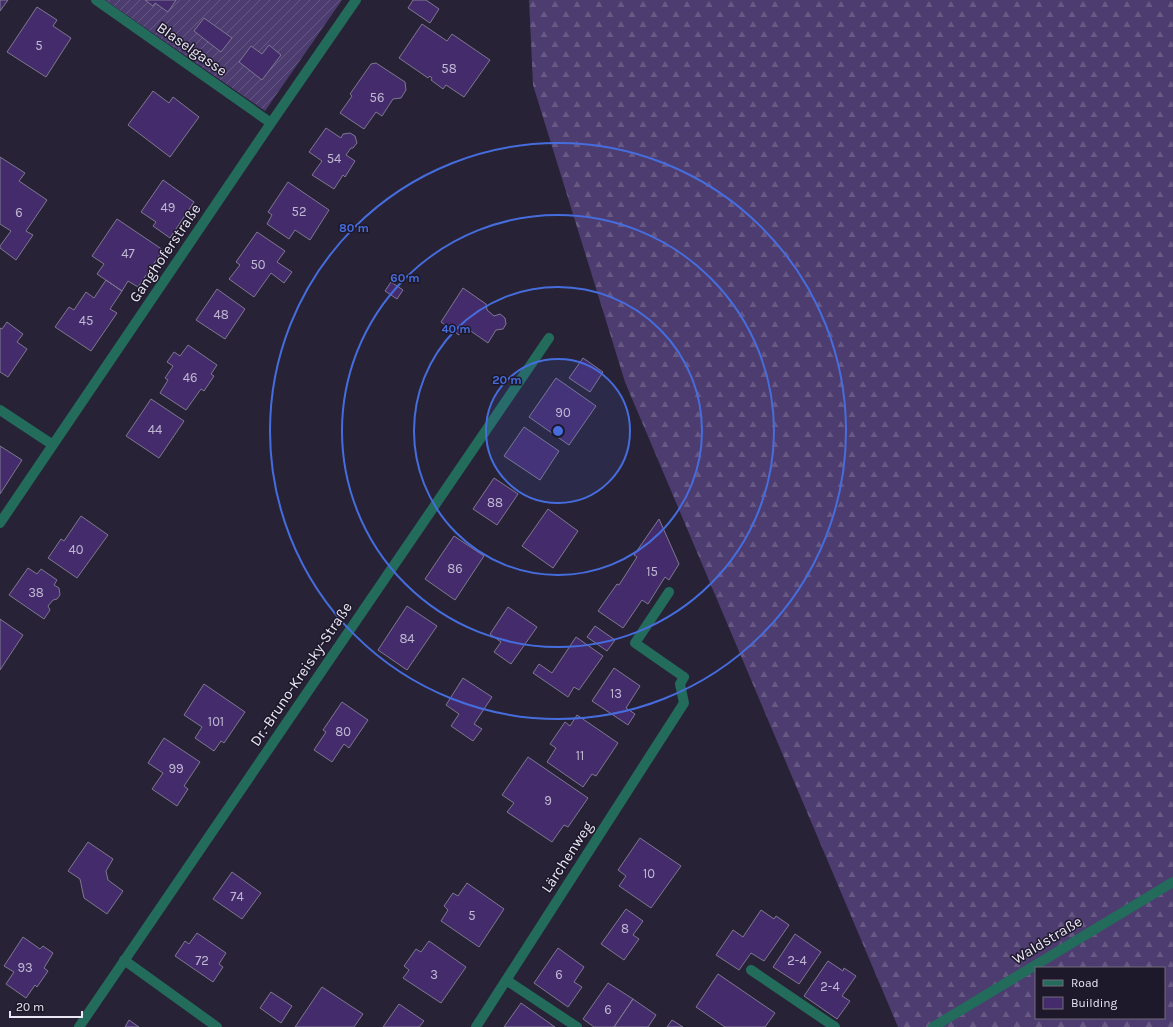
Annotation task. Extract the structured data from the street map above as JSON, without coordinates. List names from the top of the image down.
{
  "streets": {
    "street": [
      "Blaselgasse",
      "Ganghoferstraße",
      "Dr.-Bruno-Kreisky-Straße",
      "Lärchenweg",
      "Waldstraße"
    ]
  },
  "crossings": [
    ["Blaselgasse", "Ganghoferstraße"]
  ],
  "house_numbers": [
    "5",
    "58",
    "56",
    "54",
    "49",
    "52",
    "6",
    "47",
    "50",
    "48",
    "45",
    "46",
    "90",
    "44",
    "88",
    "40",
    "86",
    "15",
    "38",
    "84",
    "13",
    "101",
    "80",
    "11",
    "99",
    "9",
    "10",
    "74",
    "5",
    "8",
    "72",
    "2-4",
    "93",
    "3",
    "6",
    "2-4",
    "6"
  ],
  "legend": ["Road", "Building"],
  "scale_bar": "20 m",
  "rings": [
    "80 m",
    "60 m",
    "40 m",
    "20 m"
  ]
}
